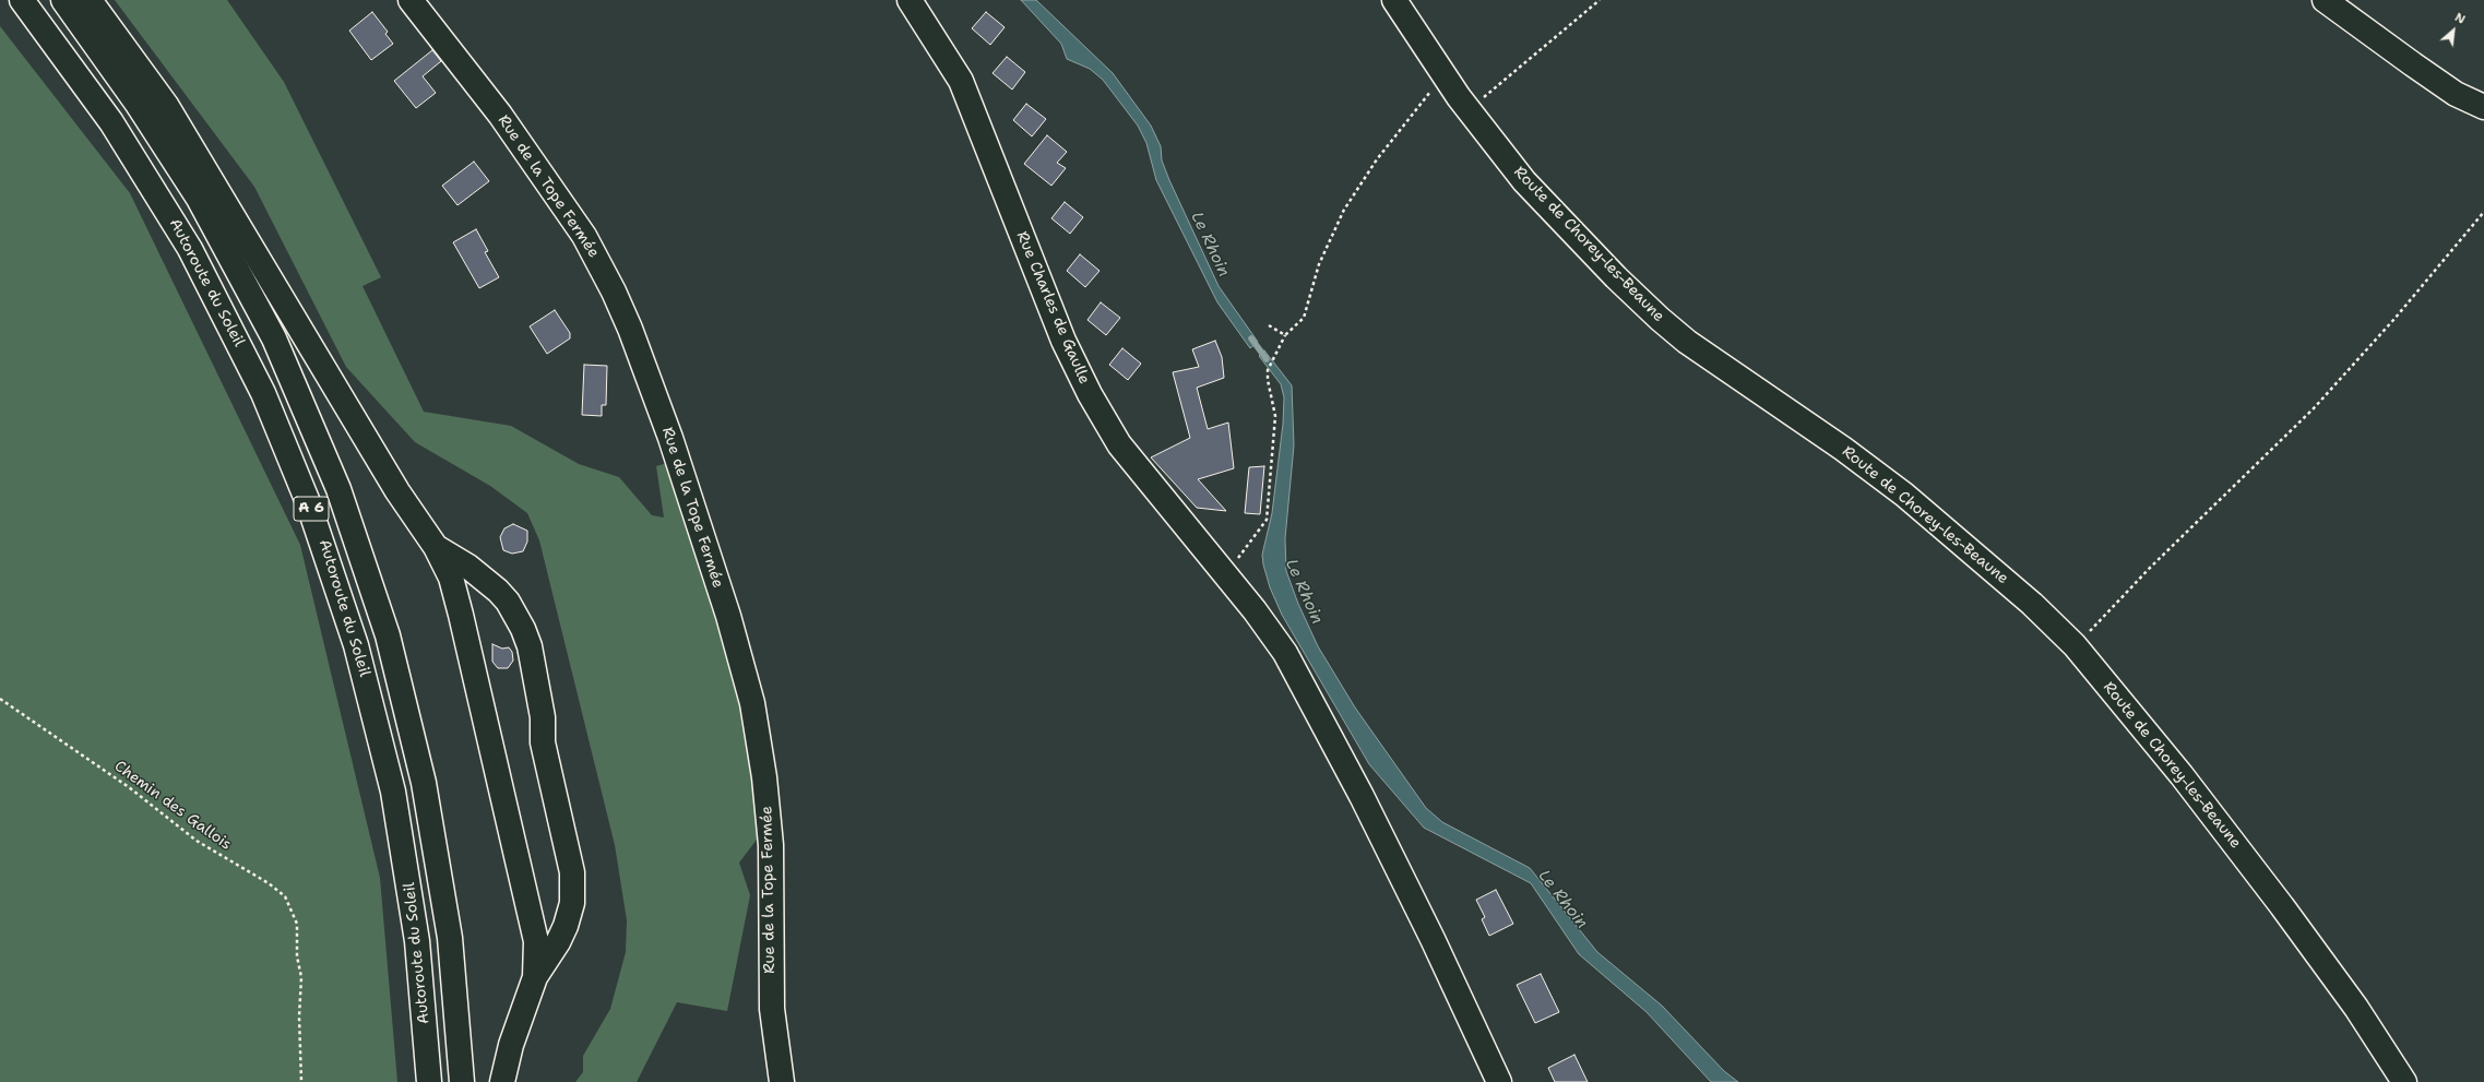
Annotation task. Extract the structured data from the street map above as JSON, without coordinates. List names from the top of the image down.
{
  "streets": {
    "main road": [
      "Rue de la Tope Fermée",
      "Route de Chorey-les-Beaune",
      "Autoroute du Soleil",
      "Rue Charles de Gaulle",
      "A 6"
    ],
    "path": ["Chemin des Gallois"]
  },
  "water": ["Le Rhoin"],
  "north": "top right"
}
